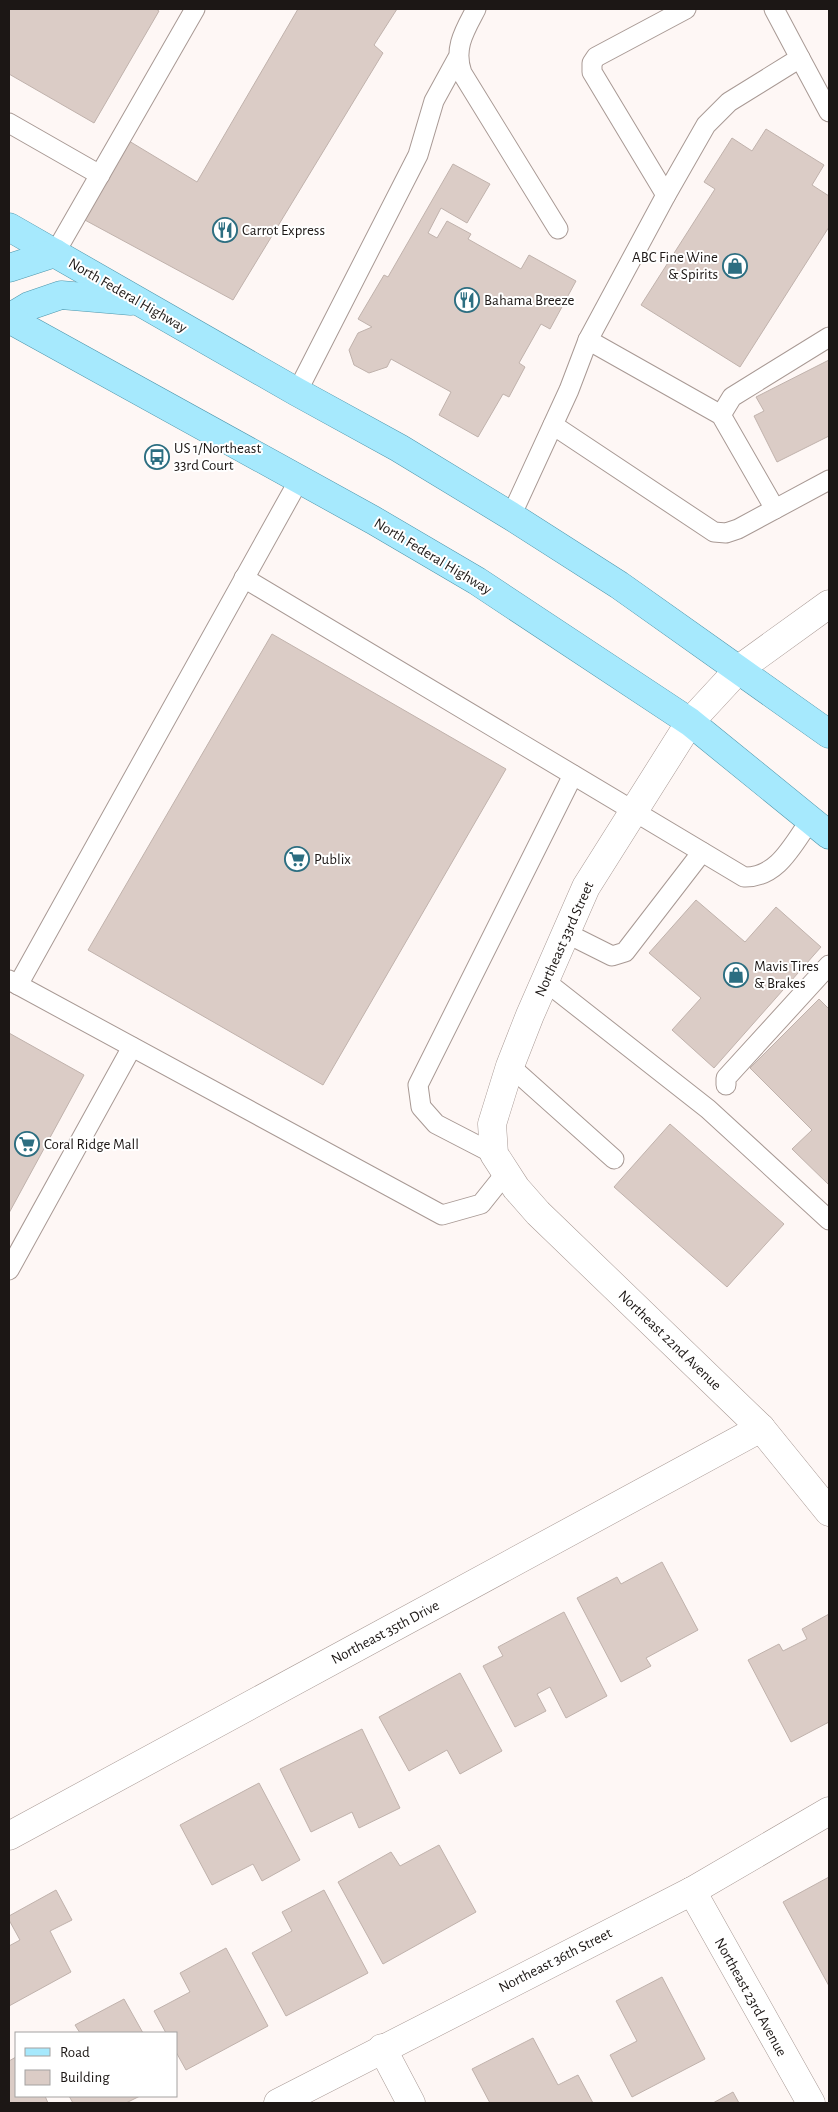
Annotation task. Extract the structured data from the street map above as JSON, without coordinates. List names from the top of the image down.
{
  "streets": {
    "main road": ["North Federal Highway"],
    "street": [
      "Northeast 33rd Street",
      "Northeast 22nd Avenue",
      "Northeast 35th Drive",
      "Northeast 36th Street",
      "Northeast 23rd Avenue"
    ]
  },
  "crossings": [
    ["North Federal Highway", "Northeast 33rd Street"],
    ["Northeast 33rd Street", "Northeast 22nd Avenue"],
    ["Northeast 22nd Avenue", "Northeast 35th Drive"],
    ["Northeast 36th Street", "Northeast 23rd Avenue"]
  ],
  "places": {
    "restaurant": ["Carrot Express", "Bahama Breeze"],
    "shop": ["ABC Fine Wine & Spirits", "Mavis Tires & Brakes"],
    "bus stop": ["US 1/Northeast 33rd Court"],
    "supermarket": ["Publix", "Coral Ridge Mall"]
  },
  "legend": ["Road", "Building"]
}
